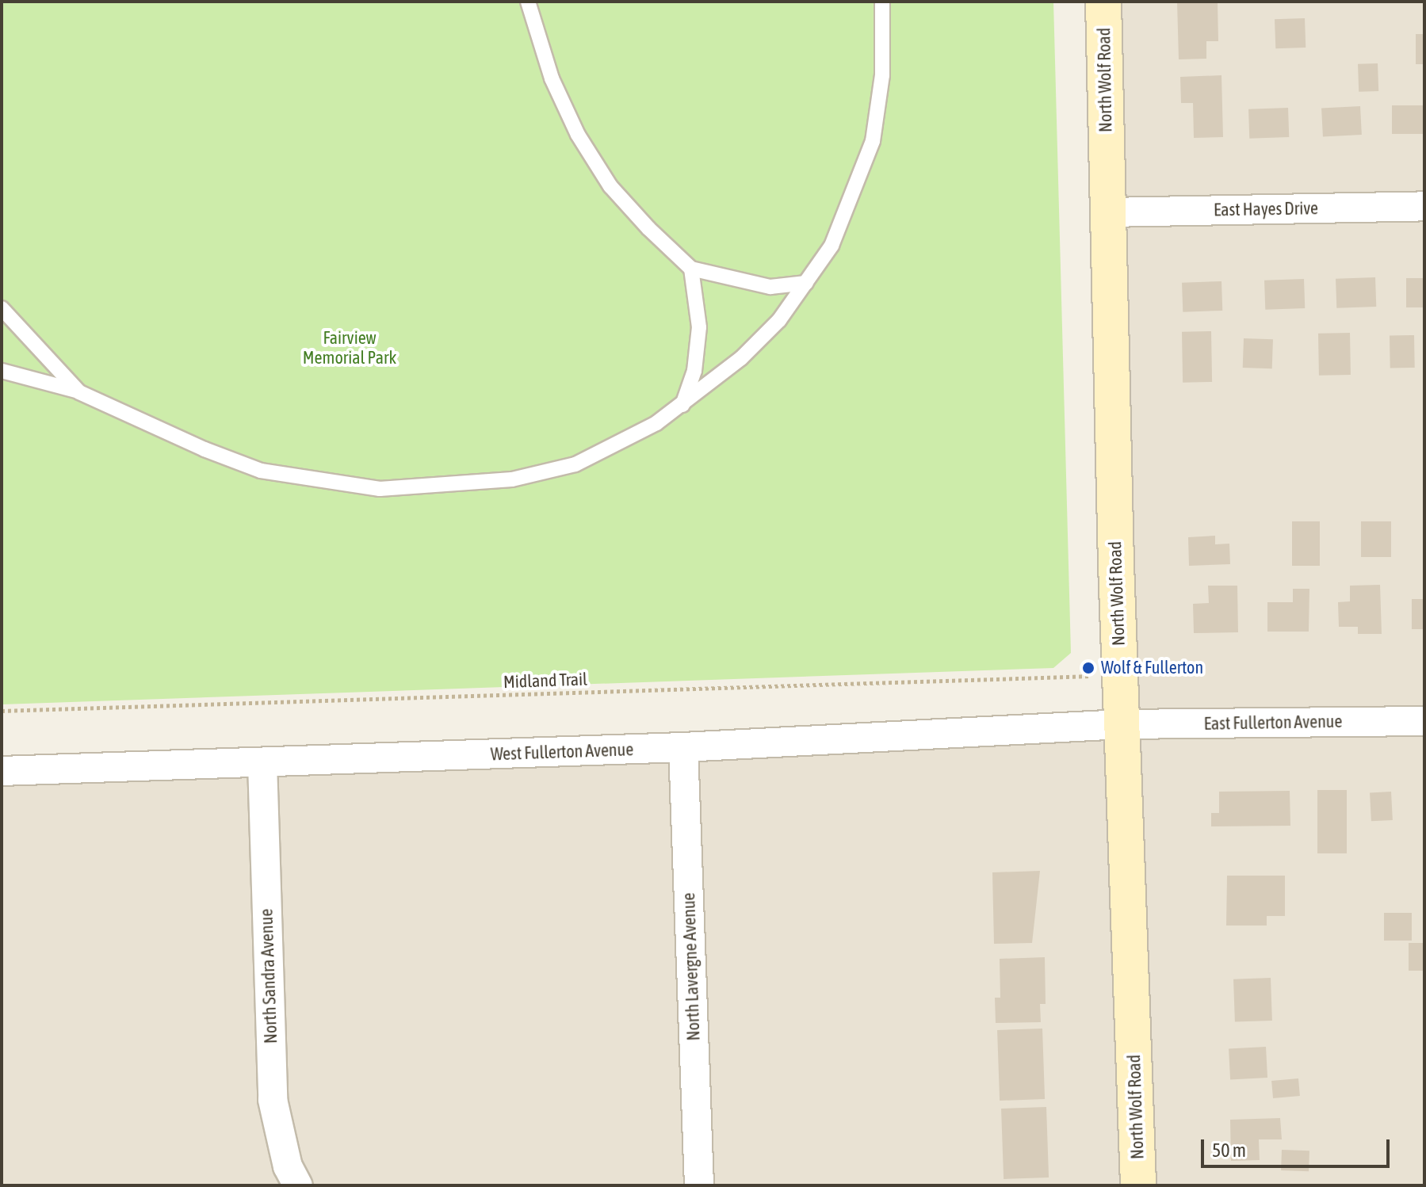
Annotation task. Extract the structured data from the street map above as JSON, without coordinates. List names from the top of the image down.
{
  "streets": {
    "main road": ["North Wolf Road"],
    "street": [
      "East Hayes Drive",
      "East Fullerton Avenue",
      "West Fullerton Avenue",
      "North Lavergne Avenue",
      "North Sandra Avenue"
    ],
    "path": ["Midland Trail"]
  },
  "crossings": [
    ["North Wolf Road", "East Hayes Drive"],
    ["North Wolf Road", "East Fullerton Avenue"],
    ["North Wolf Road", "West Fullerton Avenue"],
    ["East Fullerton Avenue", "West Fullerton Avenue"],
    ["West Fullerton Avenue", "North Lavergne Avenue"],
    ["West Fullerton Avenue", "North Sandra Avenue"]
  ],
  "parks": ["Fairview Memorial Park"],
  "places": ["Wolf & Fullerton"],
  "scale_bar": "50 m"
}
